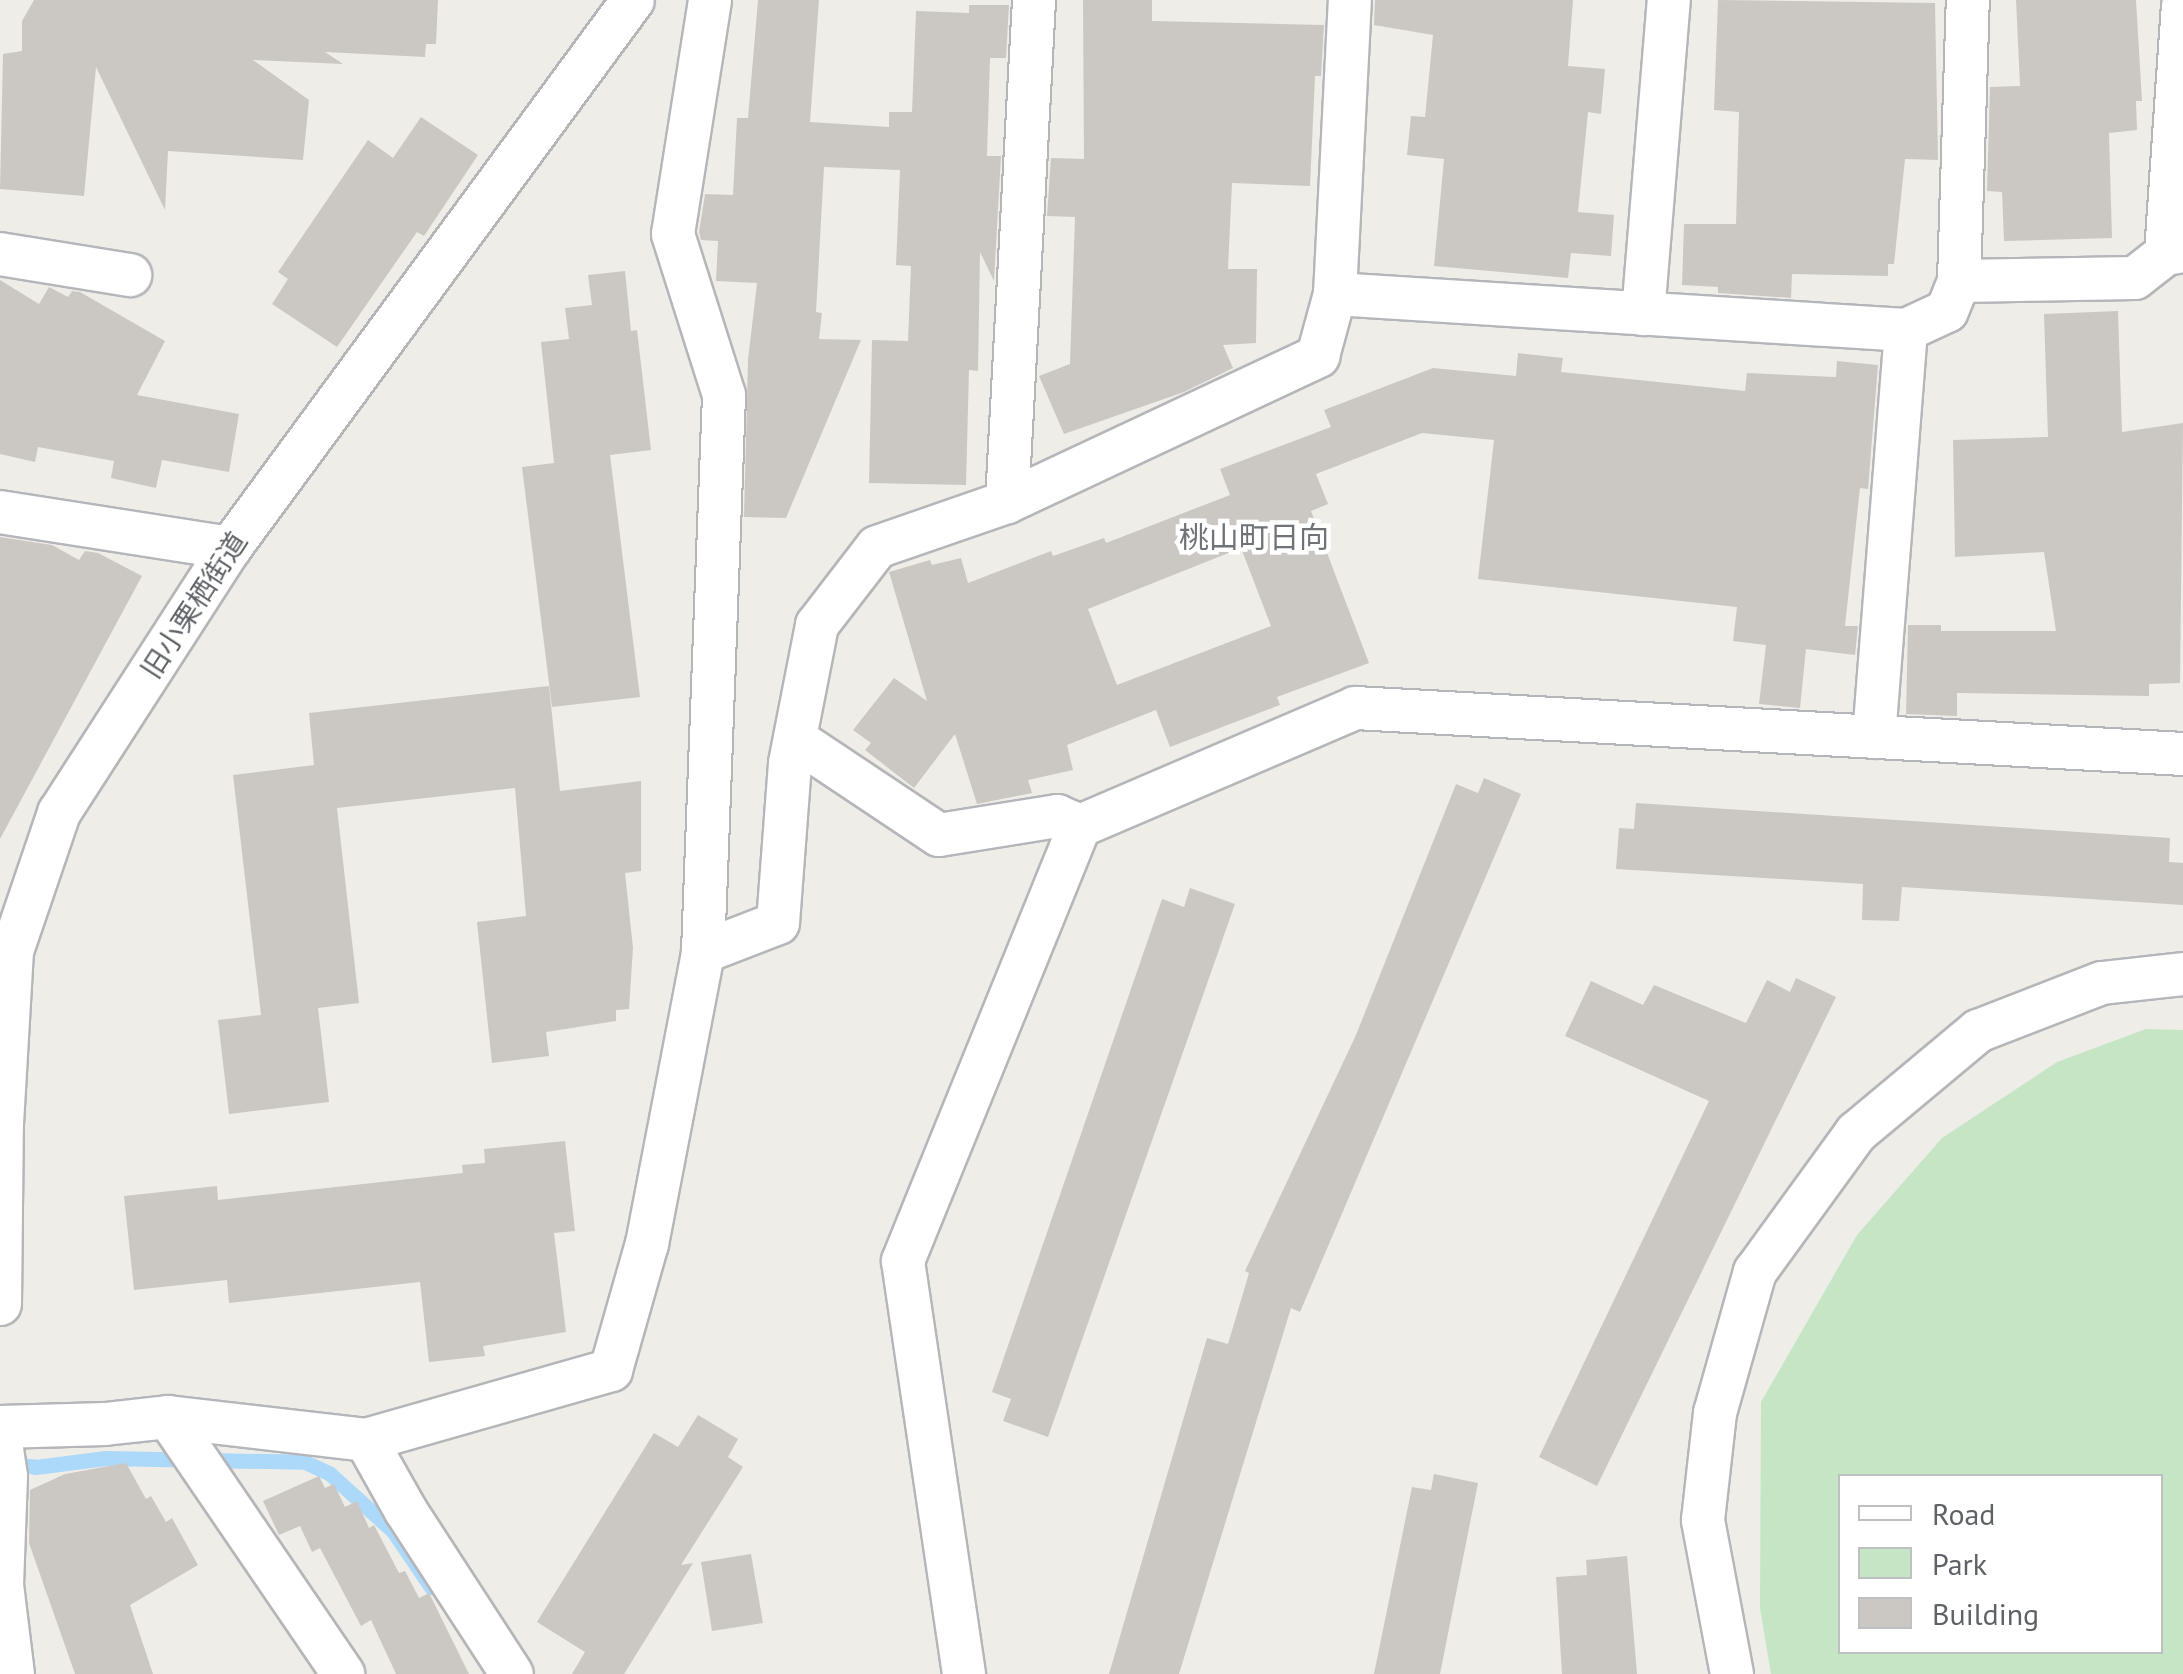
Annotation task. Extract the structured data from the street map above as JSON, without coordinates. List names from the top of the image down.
{
  "streets": {
    "street": ["旧小栗栖街道"]
  },
  "districts": ["桃山町日向"],
  "legend": ["Road", "Park", "Building"]
}
